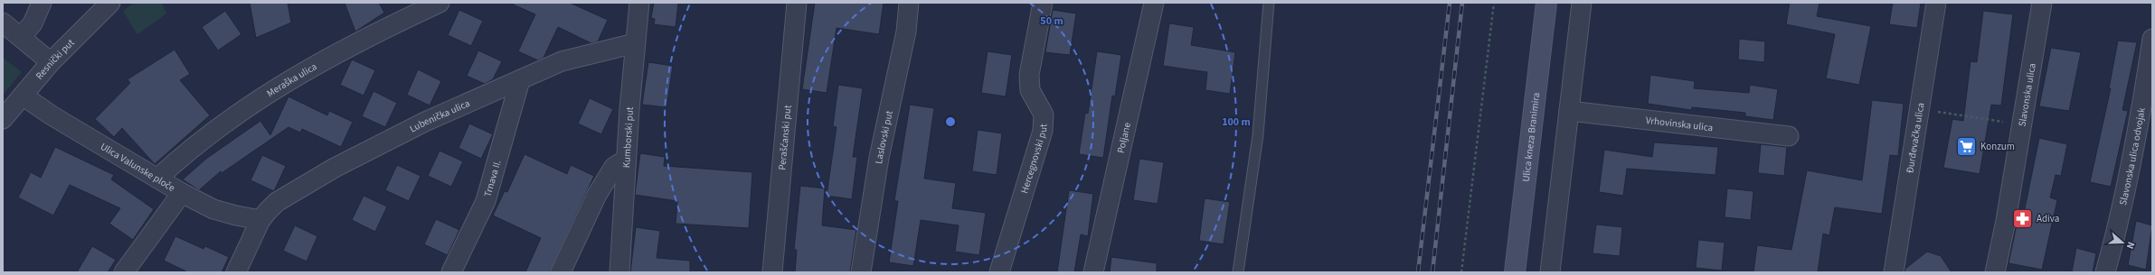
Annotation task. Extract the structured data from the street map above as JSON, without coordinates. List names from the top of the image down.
{
  "streets": {
    "main road": ["Ulica kneza Branimira"],
    "street": [
      "Resnički put",
      "Meraška ulica",
      "Slavonska ulica",
      "Lubenička ulica",
      "Vrhovinska ulica",
      "Kumborski put",
      "Laslovski put",
      "Poljane",
      "Perašćanski put",
      "Đurđevačka ulica",
      "Slavonska ulica odvojak",
      "Hercegnovski put",
      "Ulica Valunske ploče",
      "Trnava II."
    ]
  },
  "crossings": [
    ["Resnički put", "Ulica Valunske ploče"],
    ["Meraška ulica", "Ulica Valunske ploče"],
    ["Lubenička ulica", "Kumborski put"],
    ["Lubenička ulica", "Ulica Valunske ploče"],
    ["Lubenička ulica", "Trnava II."]
  ],
  "places": {
    "supermarket": ["Konzum"],
    "pharmacy": ["Adiva"]
  },
  "north": "right",
  "rings": ["50 m", "100 m"]
}
